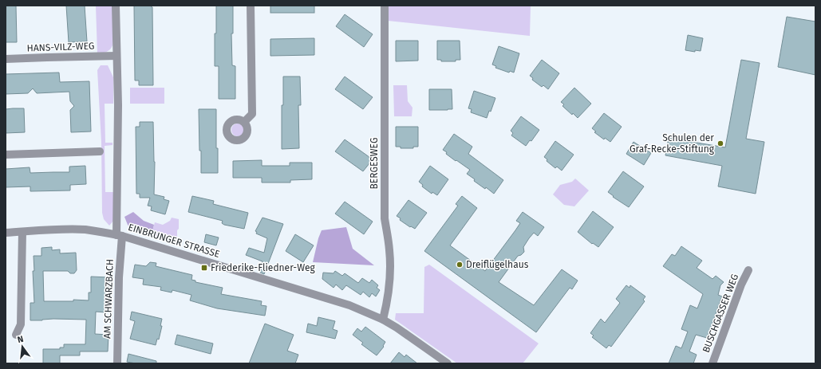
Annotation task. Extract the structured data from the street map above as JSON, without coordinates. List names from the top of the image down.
{
  "streets": {
    "street": [
      "HANS-VILZ-WEG",
      "BERGESWEG",
      "EINBRUNGER STRASSE",
      "AM SCHWARZBACH",
      "BUSCHGASSER WEG"
    ]
  },
  "crossings": [
    ["BERGESWEG", "EINBRUNGER STRASSE"],
    ["EINBRUNGER STRASSE", "AM SCHWARZBACH"]
  ],
  "places": {
    "other": ["Schulen der Graf-Recke-Stiftung", "Dreiflügelhaus"],
    "transit": ["Friederike-Fliedner-Weg"]
  },
  "north": "top"
}
